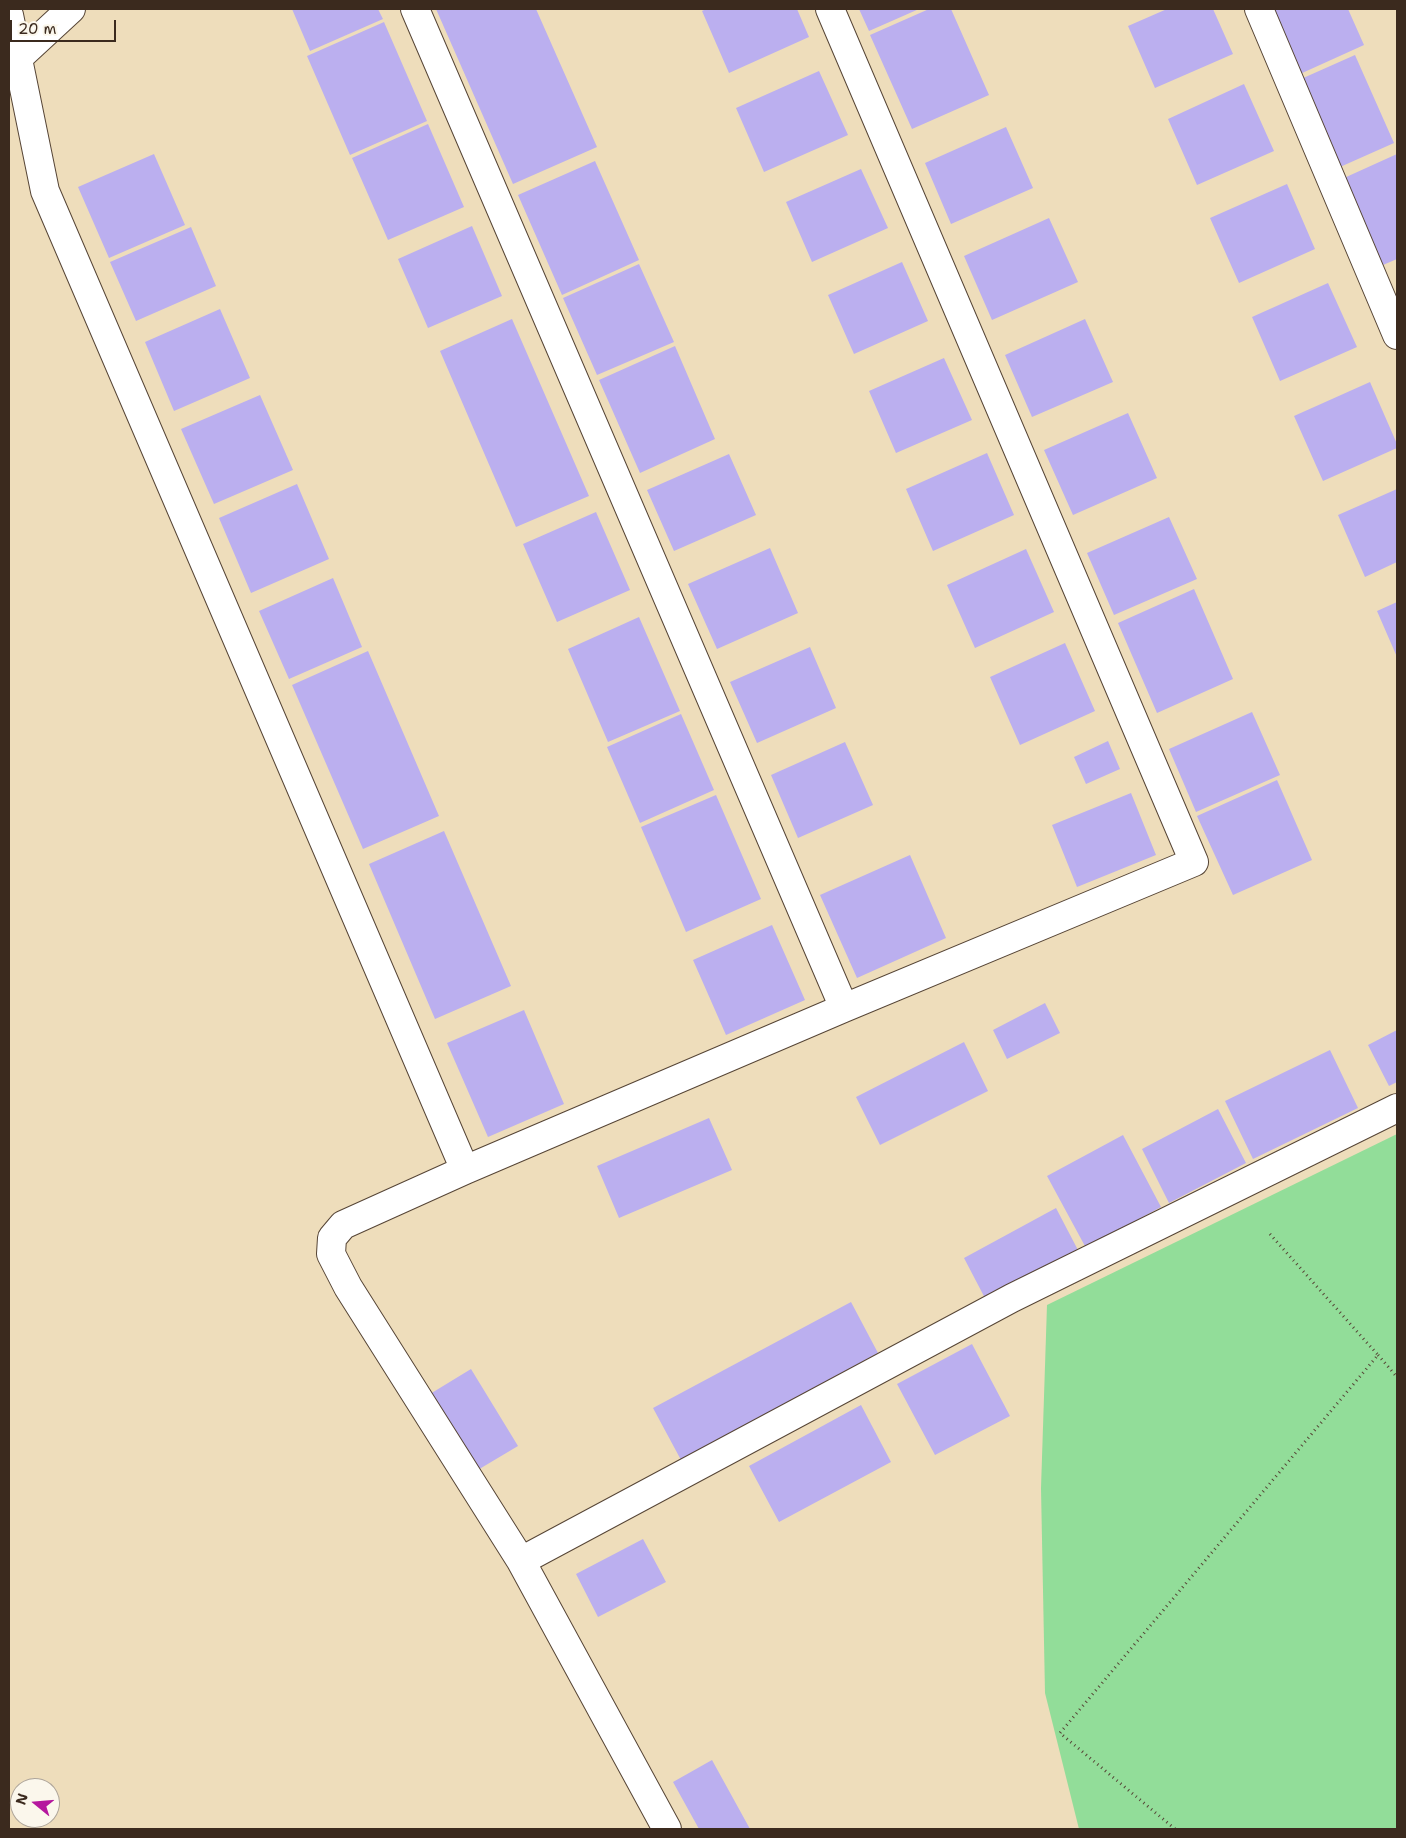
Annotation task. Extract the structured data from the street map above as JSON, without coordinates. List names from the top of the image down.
{
  "scale_bar": "20 m",
  "north": "left"
}
